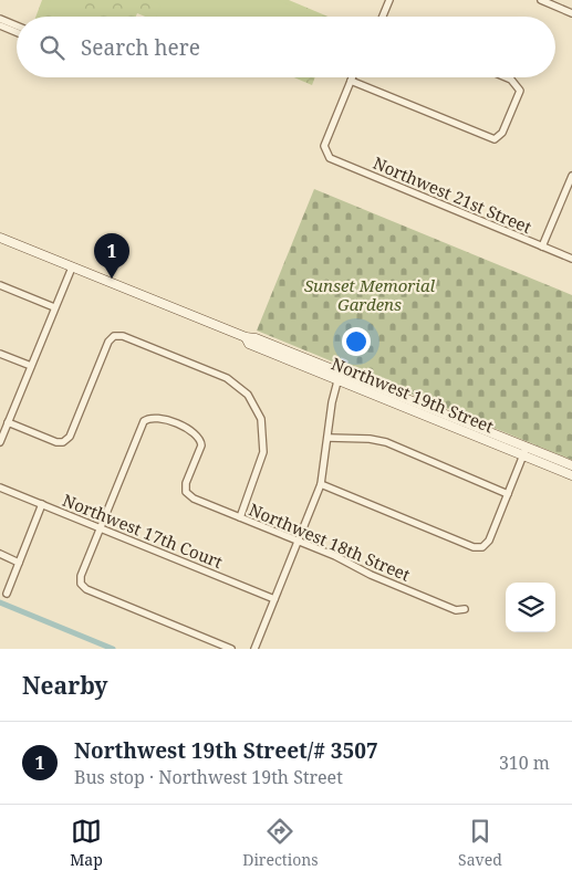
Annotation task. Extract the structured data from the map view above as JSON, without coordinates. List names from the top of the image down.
{
  "streets": {
    "street": [
      "Northwest 21st Street",
      "Northwest 19th Street",
      "Northwest 17th Court",
      "Northwest 18th Street"
    ]
  },
  "crossings": [
    ["Northwest 17th Court", "Northwest 18th Street"]
  ],
  "parks": ["Sunset Memorial Gardens"],
  "page": {
    "search": "Search here",
    "pins": "1",
    "heading": "Nearby",
    "list": [
      {
        "mark": "1",
        "name": "Northwest 19th Street/# 3507",
        "note": "Bus stop · Northwest 19th Street",
        "value": "310 m"
      }
    ],
    "nav": ["Map", "Directions", "Saved"]
  }
}
